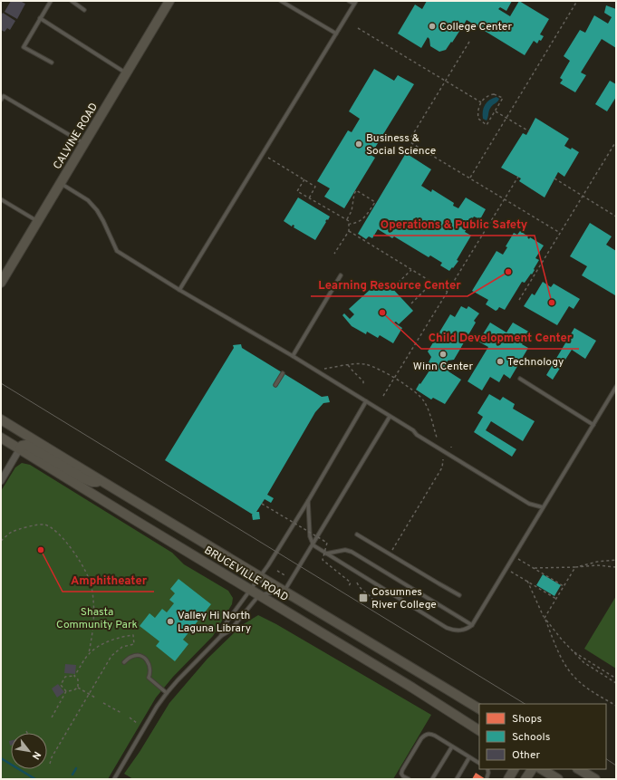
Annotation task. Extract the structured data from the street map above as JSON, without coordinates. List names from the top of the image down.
{
  "streets": {
    "main road": ["CALVINE ROAD", "BRUCEVILLE ROAD"]
  },
  "parks": ["Shasta Community Park"],
  "places": {
    "other": [
      "College Center",
      "Business & Social Science",
      "Learning Resource Center",
      "Operations & Public Safety",
      "Child Development Center",
      "Winn Center",
      "Technology",
      "Amphitheater",
      "Valley Hi North Laguna Library"
    ],
    "transit": ["Cosumnes River College"]
  },
  "legend": ["Shops", "Schools", "Other"],
  "north": "bottom right"
}
